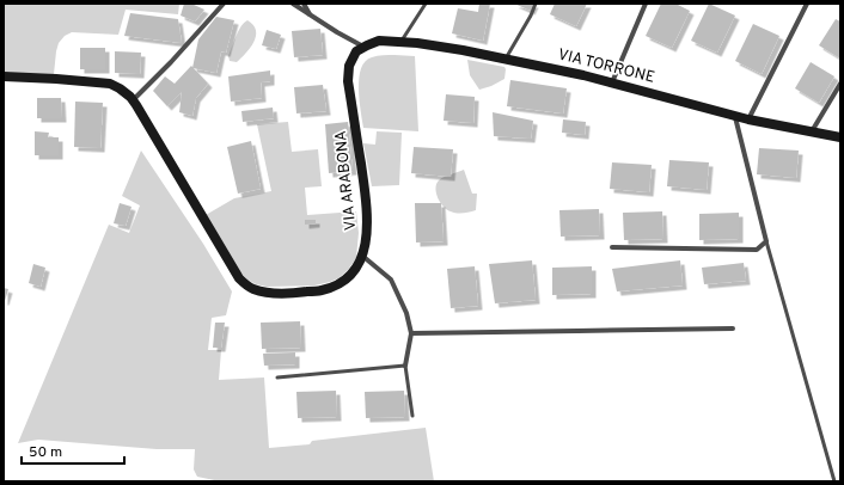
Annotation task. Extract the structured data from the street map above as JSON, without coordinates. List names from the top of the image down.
{
  "streets": {
    "main road": ["VIA TORRONE", "VIA ARABONA"]
  },
  "crossings": [
    ["VIA TORRONE", "VIA ARABONA"]
  ],
  "scale_bar": "50 m"
}
